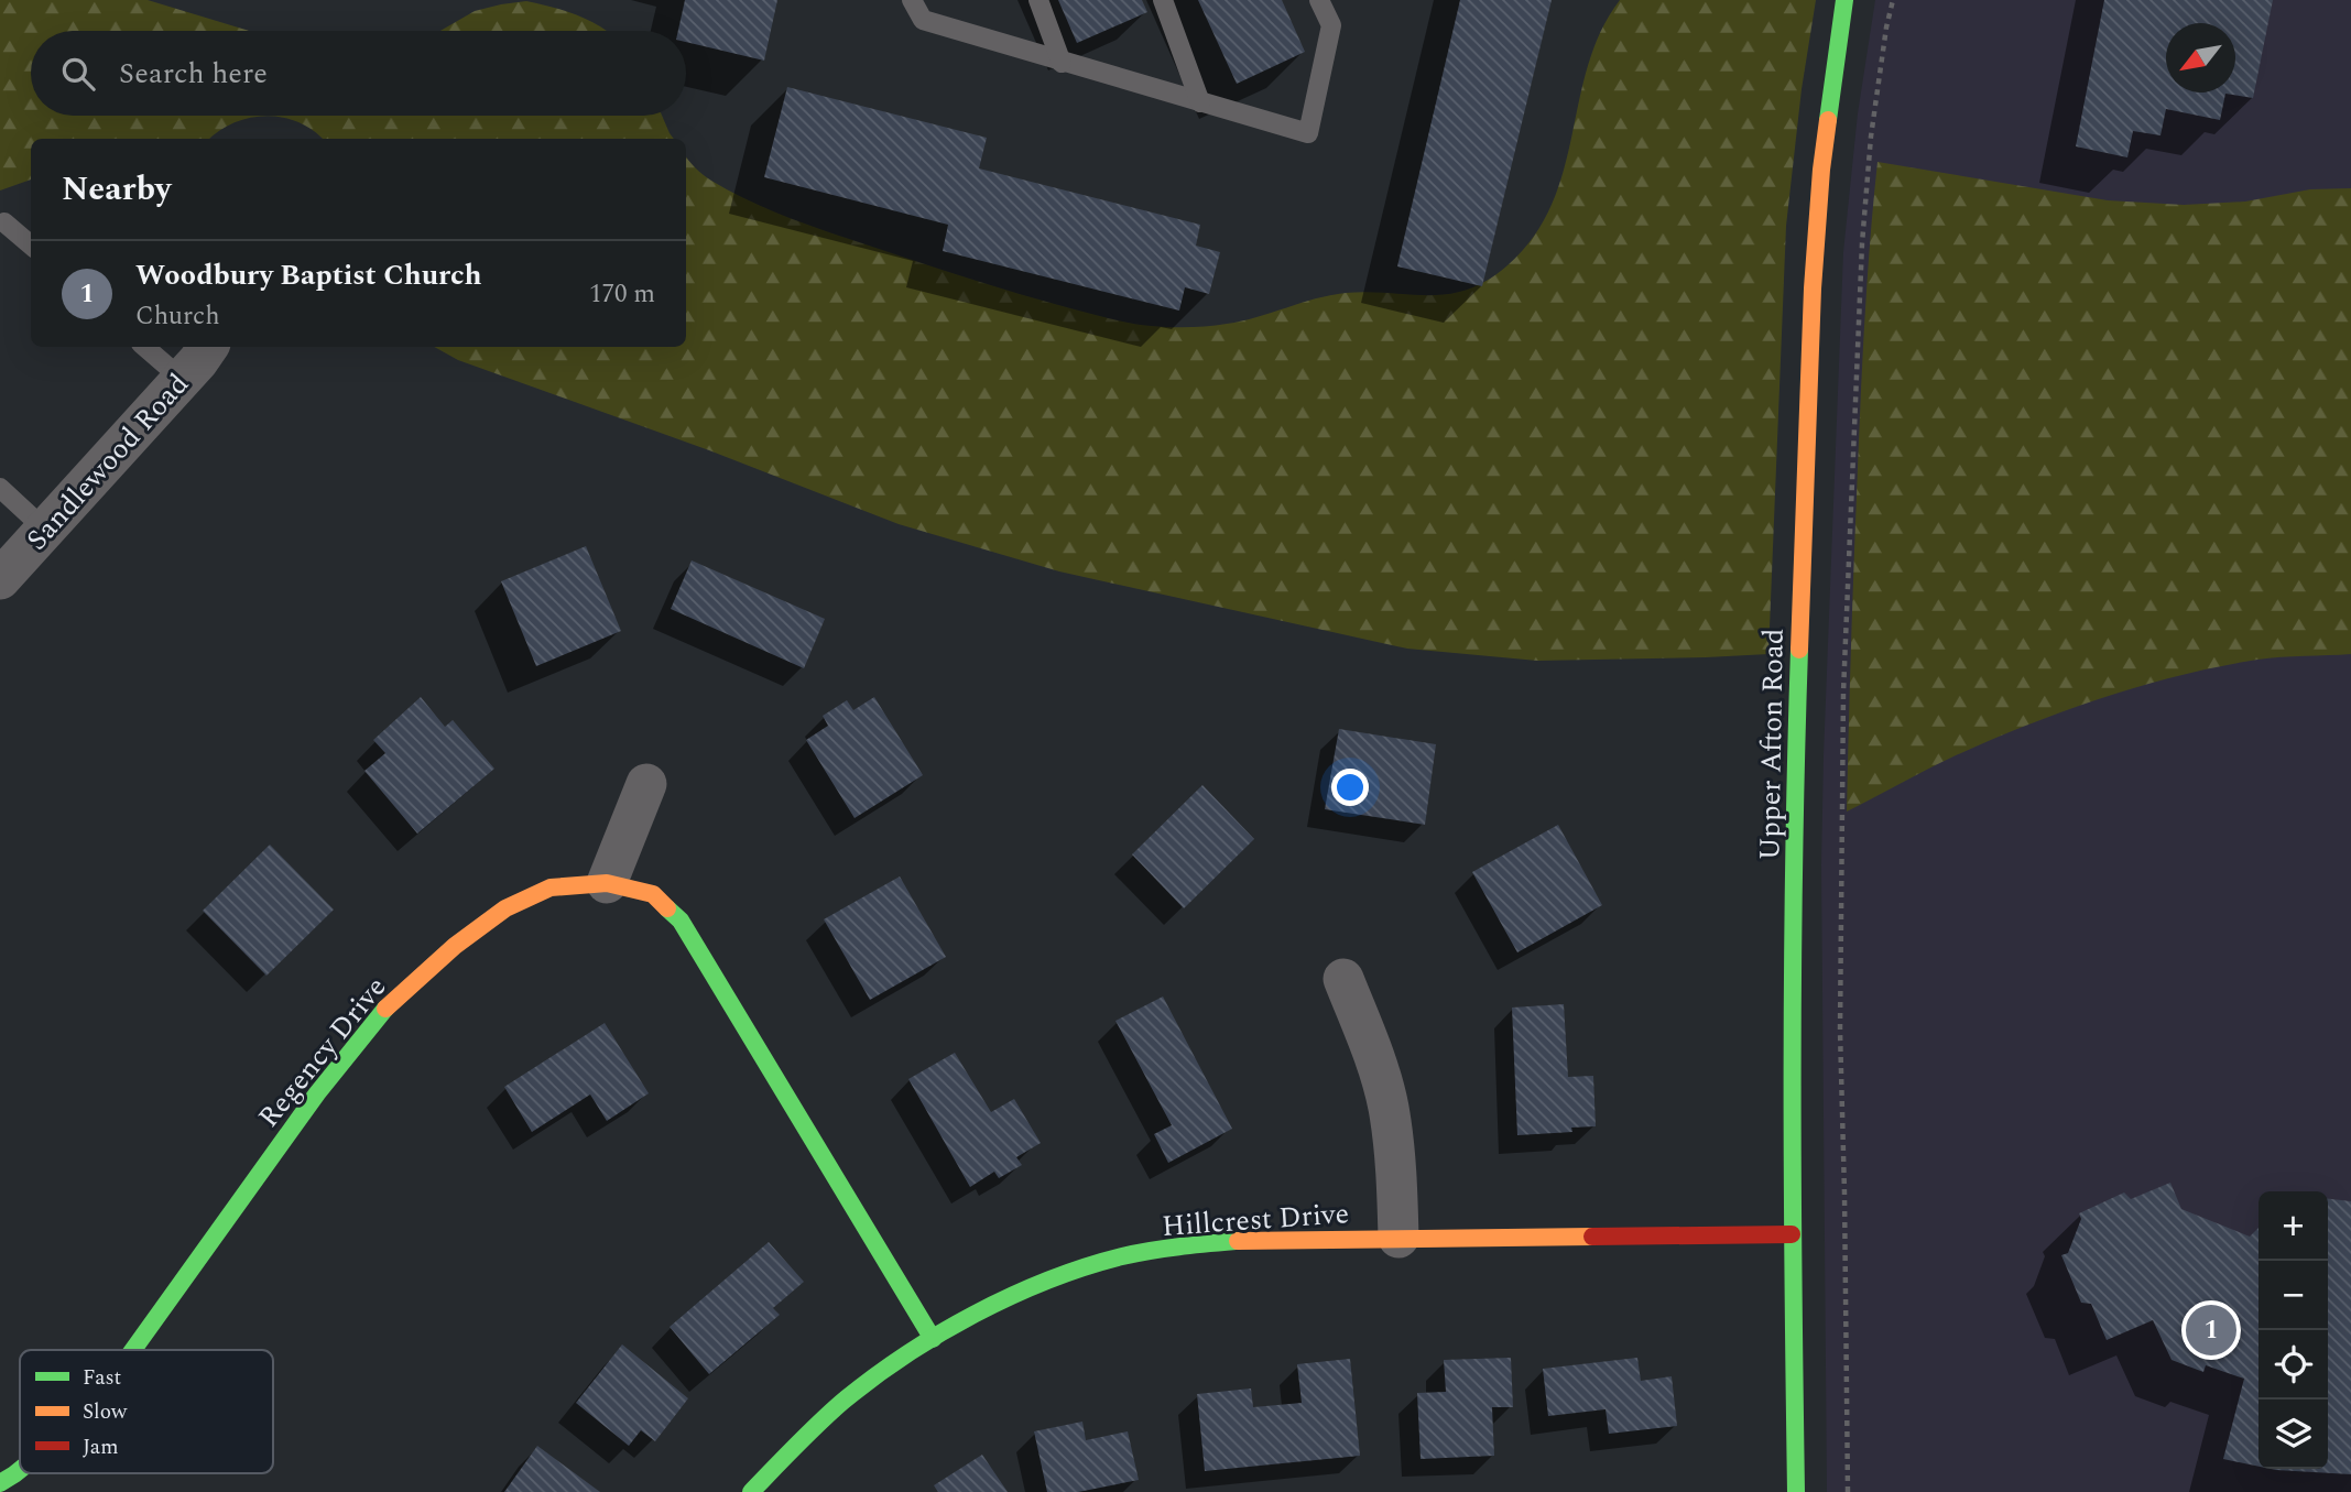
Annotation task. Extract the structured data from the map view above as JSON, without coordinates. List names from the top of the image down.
{
  "streets": {
    "street": [
      "Sandlewood Road",
      "Upper Afton Road",
      "Regency Drive",
      "Hillcrest Drive"
    ]
  },
  "crossings": [
    ["Upper Afton Road", "Hillcrest Drive"],
    ["Regency Drive", "Hillcrest Drive"]
  ],
  "legend": ["Fast", "Slow", "Jam"],
  "north": "bottom left",
  "page": {
    "search": "Search here",
    "heading": "Nearby",
    "list": [
      {
        "mark": "1",
        "name": "Woodbury Baptist Church",
        "note": "Church",
        "value": "170 m"
      }
    ],
    "map_buttons": ["+", "−"],
    "pins": "1"
  }
}
